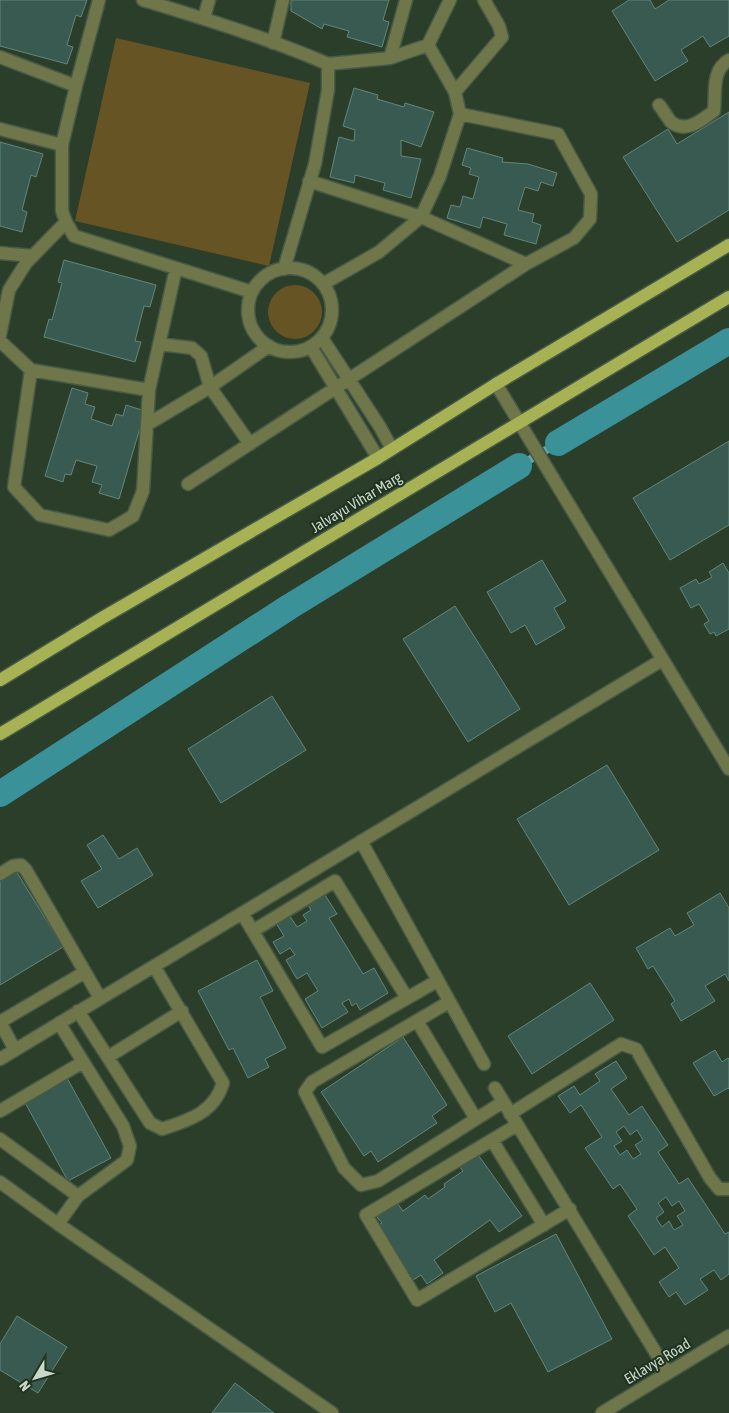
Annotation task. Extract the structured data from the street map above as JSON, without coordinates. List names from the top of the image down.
{
  "streets": {
    "main road": ["Jalvayu Vihar Marg"],
    "street": ["Eklavya Road"]
  },
  "north": "bottom left"
}
